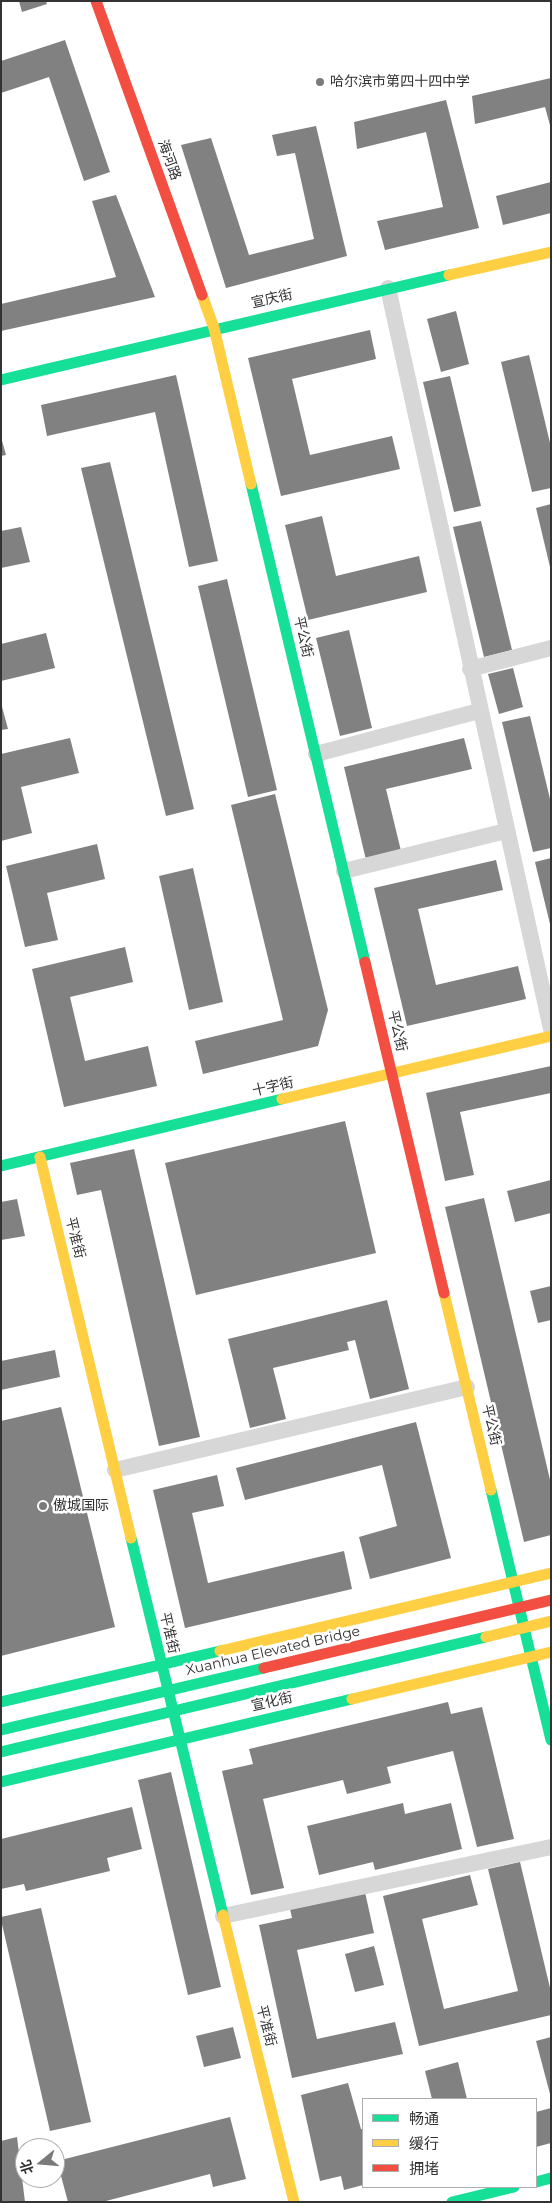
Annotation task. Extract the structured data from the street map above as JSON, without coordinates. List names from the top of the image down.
{
  "streets": {
    "main road": [
      "海河路",
      "宣庆街",
      "平公街",
      "十字街",
      "平准街",
      "Xuanhua Elevated Bridge",
      "宣化街"
    ]
  },
  "crossings": [
    ["海河路", "宣庆街"],
    ["海河路", "平公街"],
    ["宣庆街", "平公街"],
    ["平公街", "十字街"],
    ["平公街", "宣化街"],
    ["十字街", "平准街"],
    ["平准街", "宣化街"]
  ],
  "places": ["哈尔滨市第四十四中学", "傲城国际"],
  "legend": ["畅通", "缓行", "拥堵"],
  "north": "left"
}
